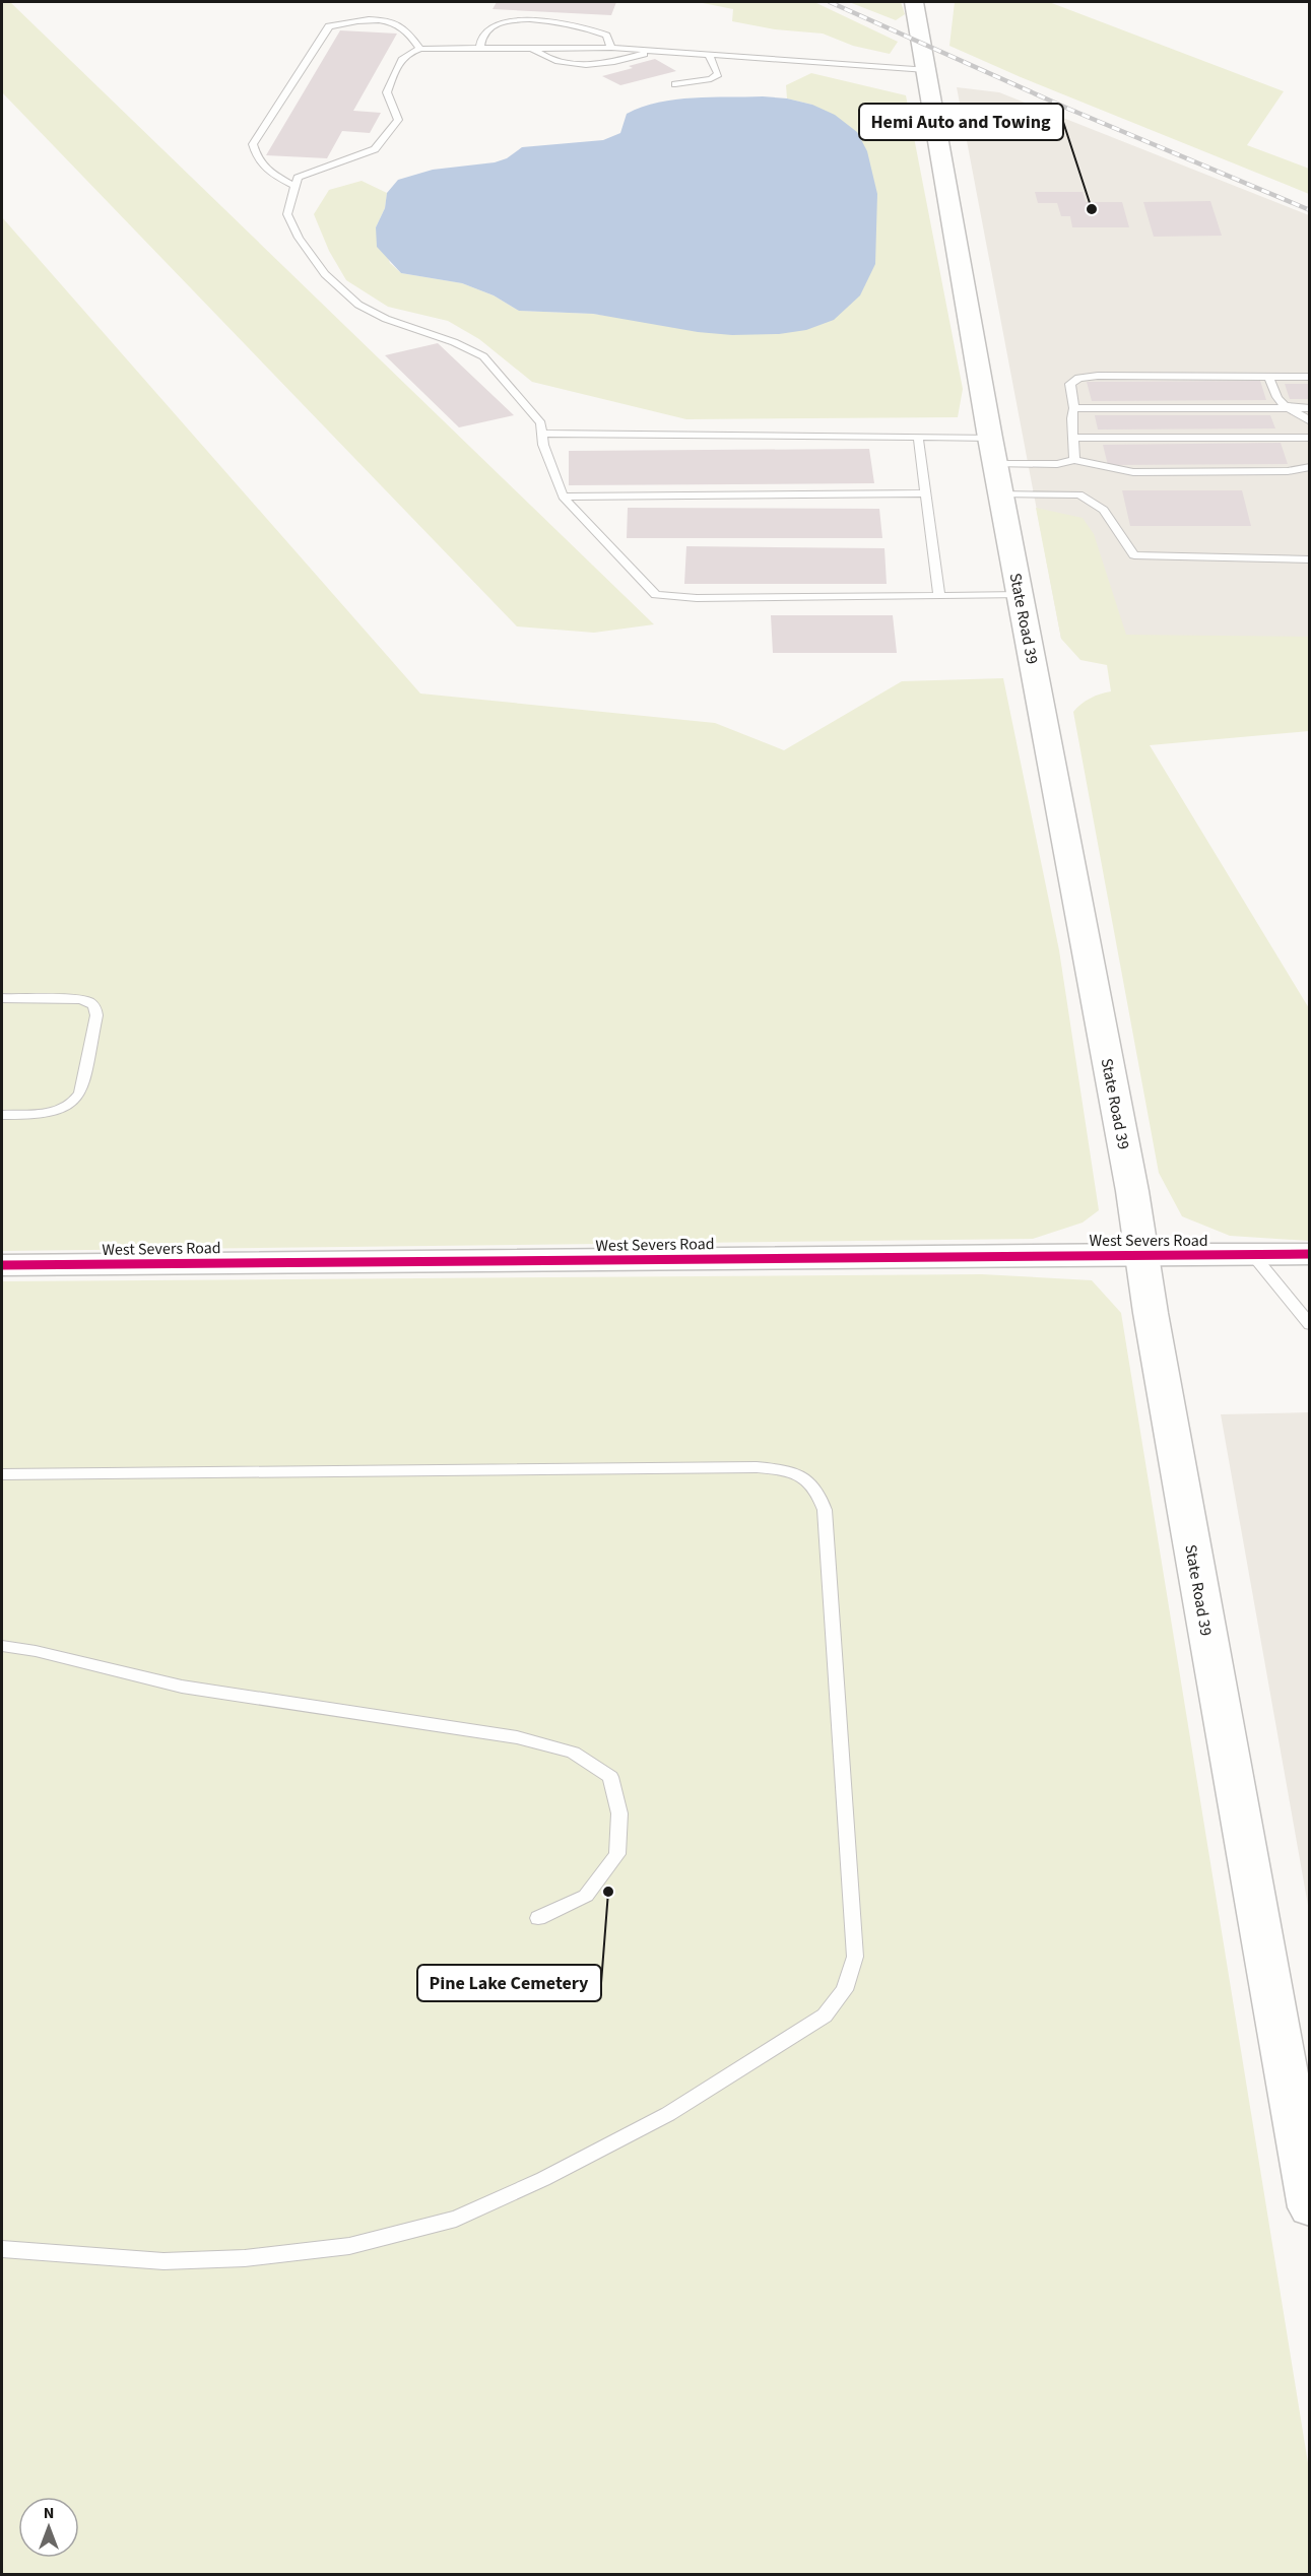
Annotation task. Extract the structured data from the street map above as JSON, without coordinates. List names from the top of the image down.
{
  "streets": {
    "main road": ["State Road 39", "West Severs Road"]
  },
  "crossings": [
    ["State Road 39", "West Severs Road"]
  ],
  "places": ["Hemi Auto and Towing", "Pine Lake Cemetery"],
  "north": "top"
}
